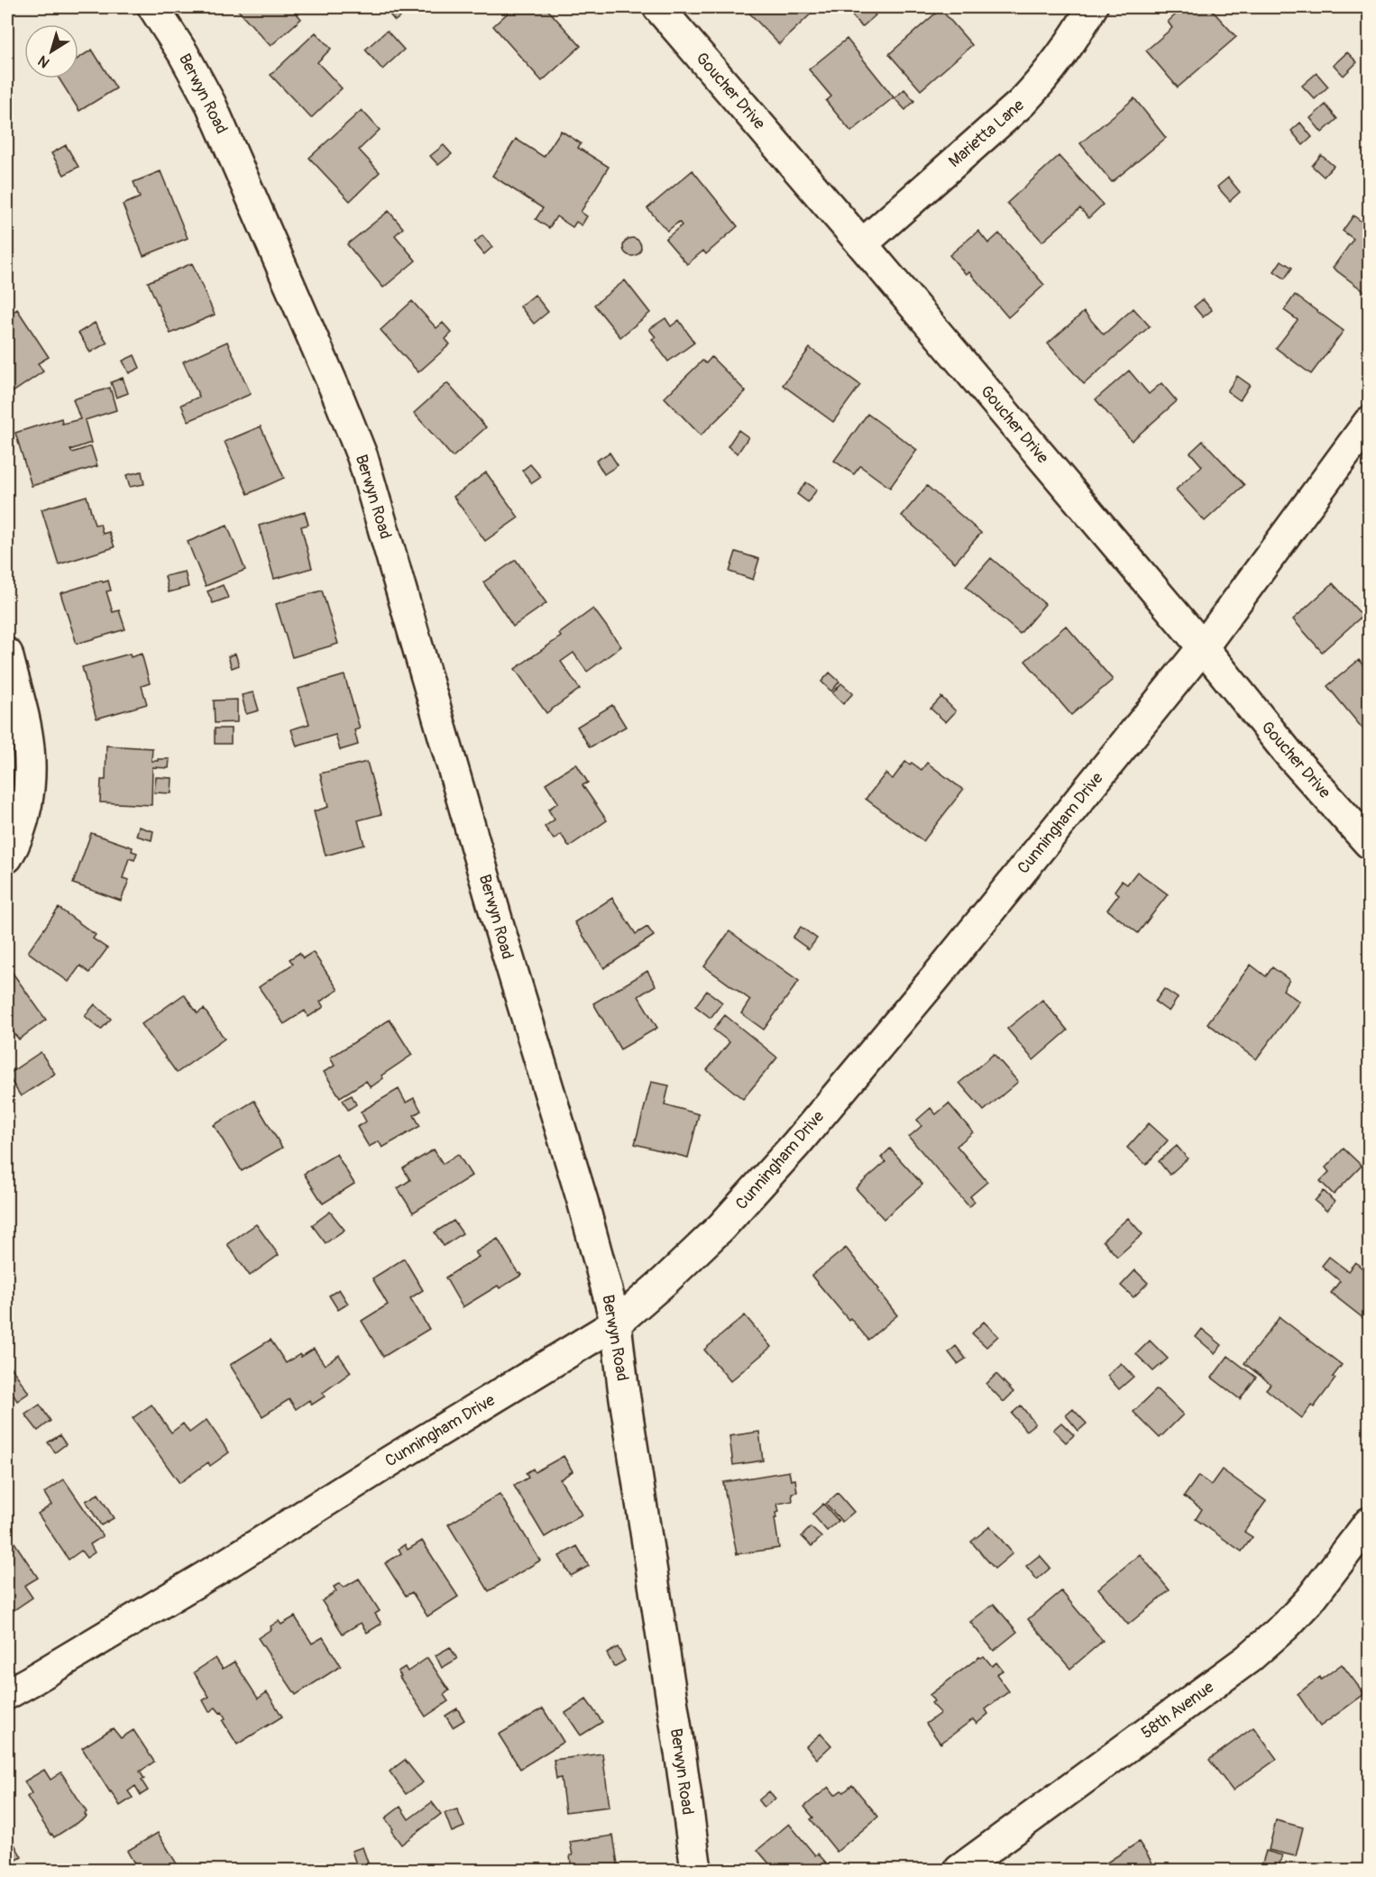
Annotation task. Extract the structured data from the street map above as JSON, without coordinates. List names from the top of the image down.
{
  "streets": {
    "street": [
      "Goucher Drive",
      "Berwyn Road",
      "Marietta Lane",
      "Cunningham Drive",
      "58th Avenue"
    ]
  },
  "crossings": [
    ["Goucher Drive", "Marietta Lane"],
    ["Goucher Drive", "Cunningham Drive"],
    ["Berwyn Road", "Cunningham Drive"]
  ],
  "north": "bottom left"
}
